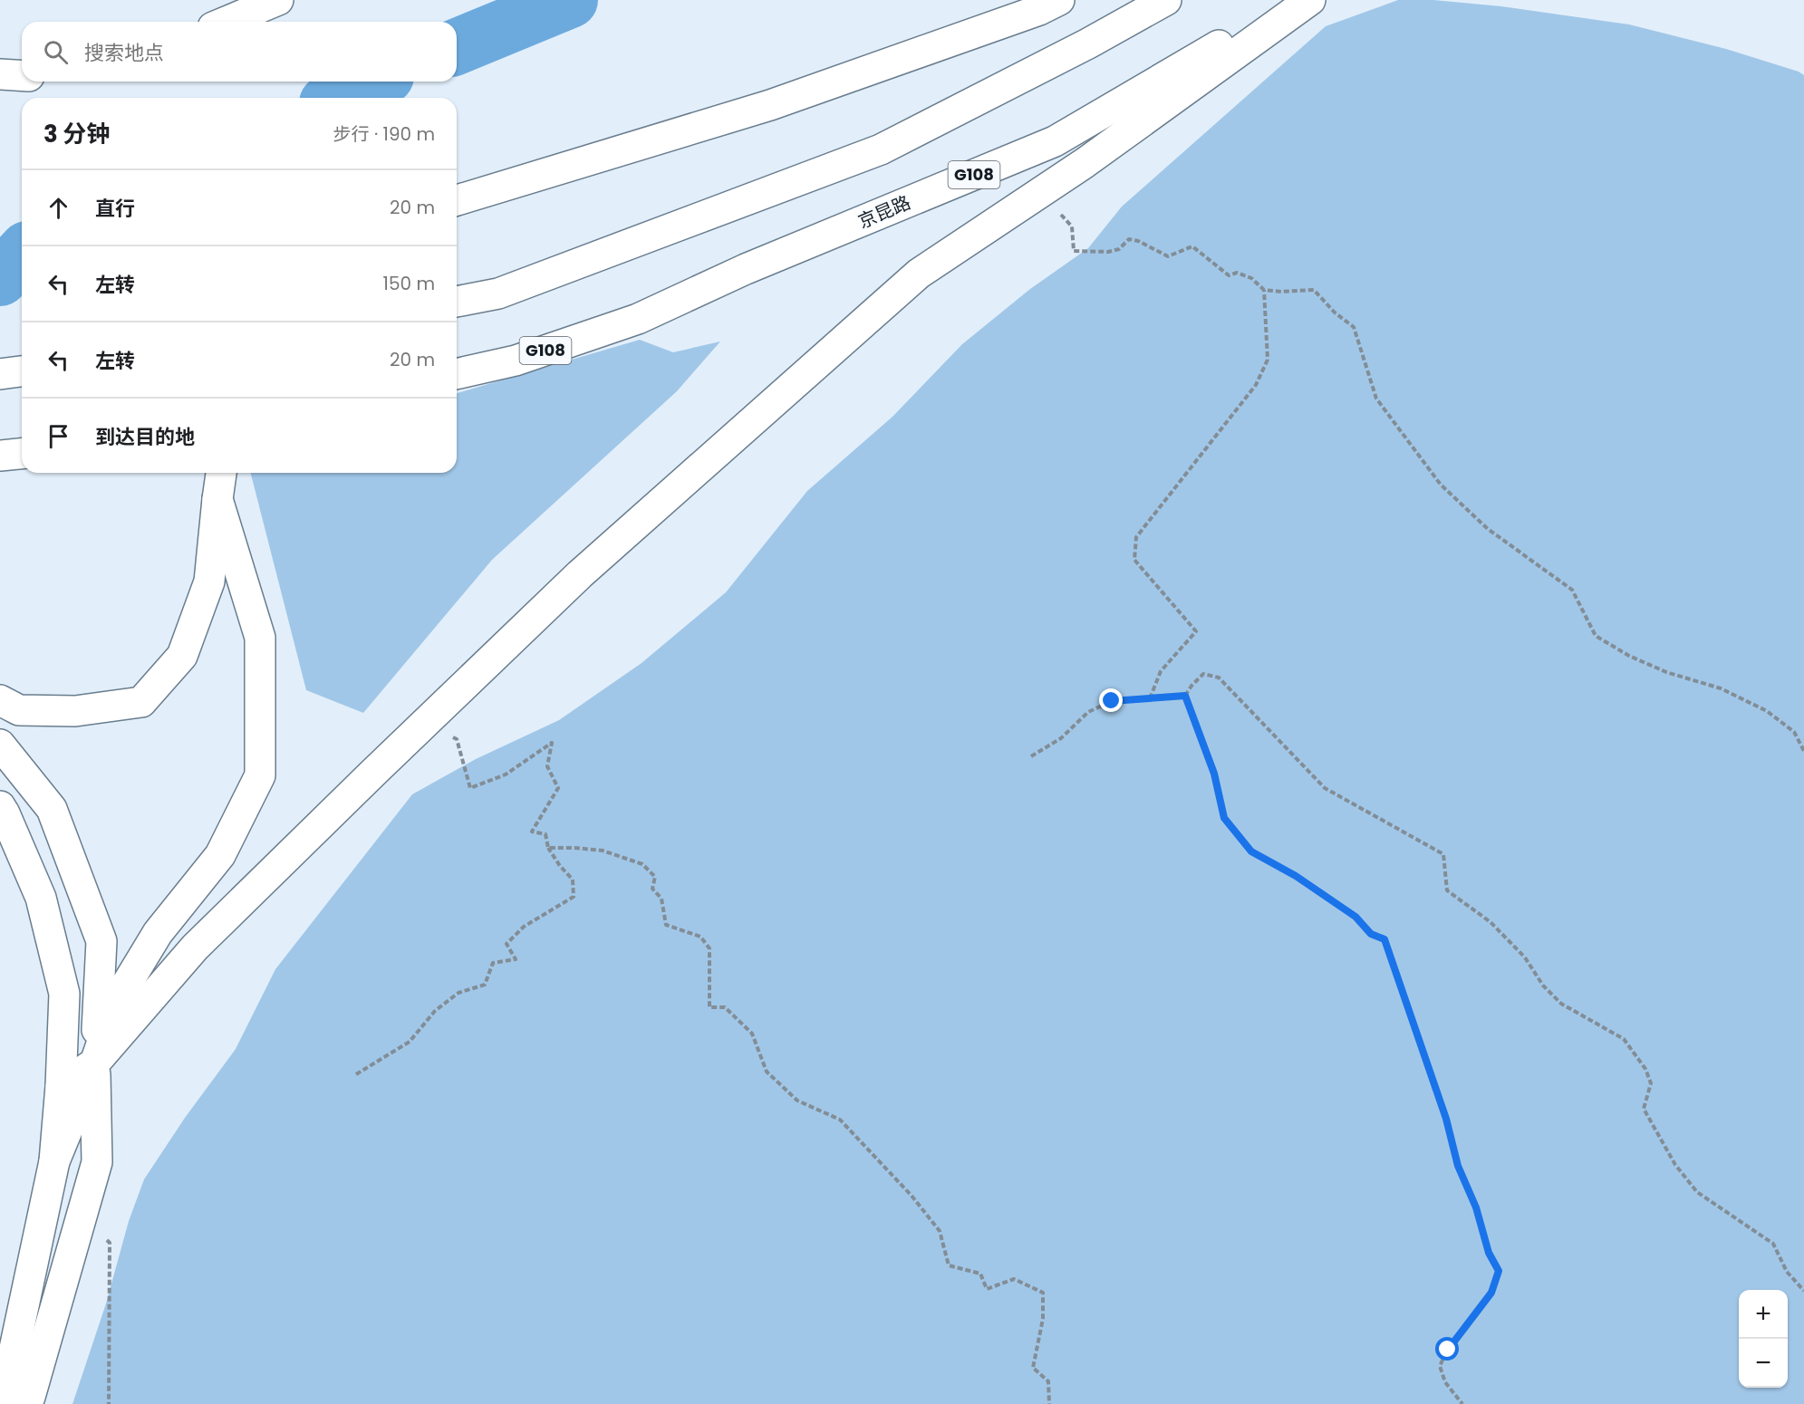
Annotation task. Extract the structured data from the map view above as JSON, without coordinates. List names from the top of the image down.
{
  "streets": {
    "main road": ["G108", "京昆路"]
  },
  "page": {
    "search": "搜索地点",
    "heading": ["3 分钟", "步行 · 190 m"],
    "list": [
      ["直行", "20 m"],
      ["左转", "150 m"],
      ["左转", "20 m"],
      "到达目的地"
    ],
    "map_buttons": ["+", "−"]
  }
}
